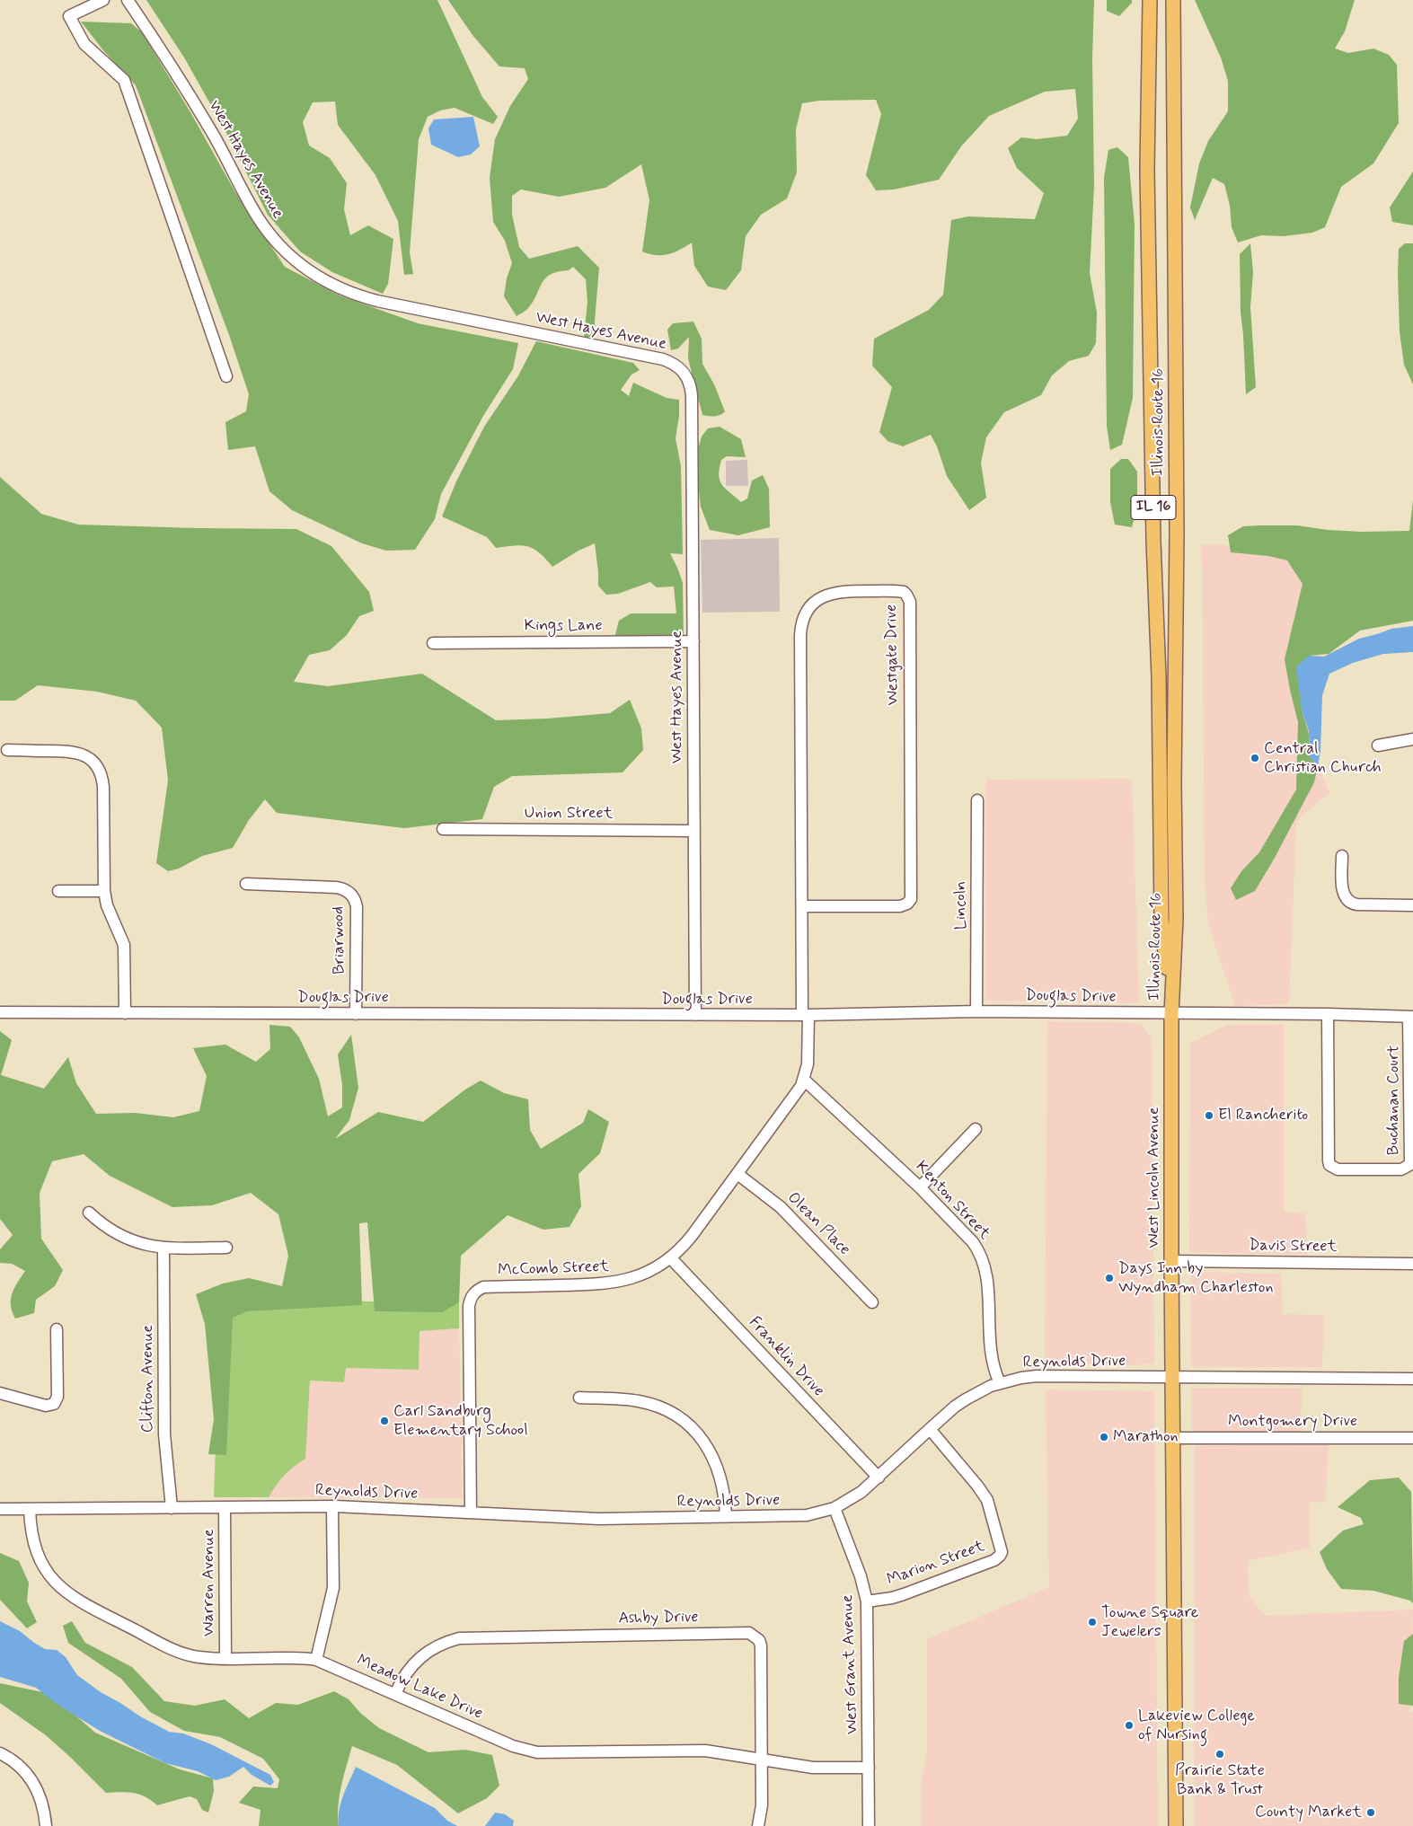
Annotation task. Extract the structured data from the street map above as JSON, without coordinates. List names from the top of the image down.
{
  "streets": {
    "main road": ["Illinois Route 16", "IL 16", "West Lincoln Avenue"],
    "street": [
      "West Hayes Avenue",
      "Kings Lane",
      "Westgate Drive",
      "Union Street",
      "Lincoln",
      "Briarwood",
      "Douglas Drive",
      "Buchanan Court",
      "Kenton Street",
      "Olean Place",
      "Davis Street",
      "McComb Street",
      "Franklin Drive",
      "Reynolds Drive",
      "Clifton Avenue",
      "Montgomery Drive",
      "Marion Street",
      "Warren Avenue",
      "Ashby Drive",
      "West Grant Avenue",
      "Meadow Lake Drive"
    ]
  },
  "crossings": [
    ["West Hayes Avenue", "Kings Lane"],
    ["West Hayes Avenue", "Union Street"],
    ["West Hayes Avenue", "Douglas Drive"],
    ["Illinois Route 16", "Douglas Drive"],
    ["Illinois Route 16", "West Lincoln Avenue"],
    ["Westgate Drive", "Douglas Drive"],
    ["Westgate Drive", "McComb Street"],
    ["Lincoln", "Douglas Drive"],
    ["Briarwood", "Douglas Drive"],
    ["Douglas Drive", "Buchanan Court"],
    ["Douglas Drive", "West Lincoln Avenue"],
    ["Douglas Drive", "McComb Street"],
    ["West Lincoln Avenue", "Davis Street"],
    ["West Lincoln Avenue", "Reynolds Drive"],
    ["West Lincoln Avenue", "Montgomery Drive"],
    ["Kenton Street", "McComb Street"],
    ["Kenton Street", "Reynolds Drive"],
    ["Olean Place", "McComb Street"],
    ["McComb Street", "Franklin Drive"],
    ["McComb Street", "Reynolds Drive"],
    ["Franklin Drive", "Reynolds Drive"],
    ["Reynolds Drive", "Clifton Avenue"],
    ["Reynolds Drive", "Marion Street"],
    ["Reynolds Drive", "Warren Avenue"],
    ["Reynolds Drive", "West Grant Avenue"],
    ["Reynolds Drive", "Meadow Lake Drive"],
    ["Marion Street", "West Grant Avenue"],
    ["Warren Avenue", "Meadow Lake Drive"],
    ["Ashby Drive", "Meadow Lake Drive"],
    ["West Grant Avenue", "Meadow Lake Drive"]
  ],
  "places": [
    "Central Christian Church",
    "El Rancherito",
    "Days Inn by Wyndham Charleston",
    "Carl Sandburg Elementary School",
    "Marathon",
    "Towne Square Jewelers",
    "Lakeview College of Nursing",
    "Prairie State Bank & Trust",
    "County Market"
  ]
}
